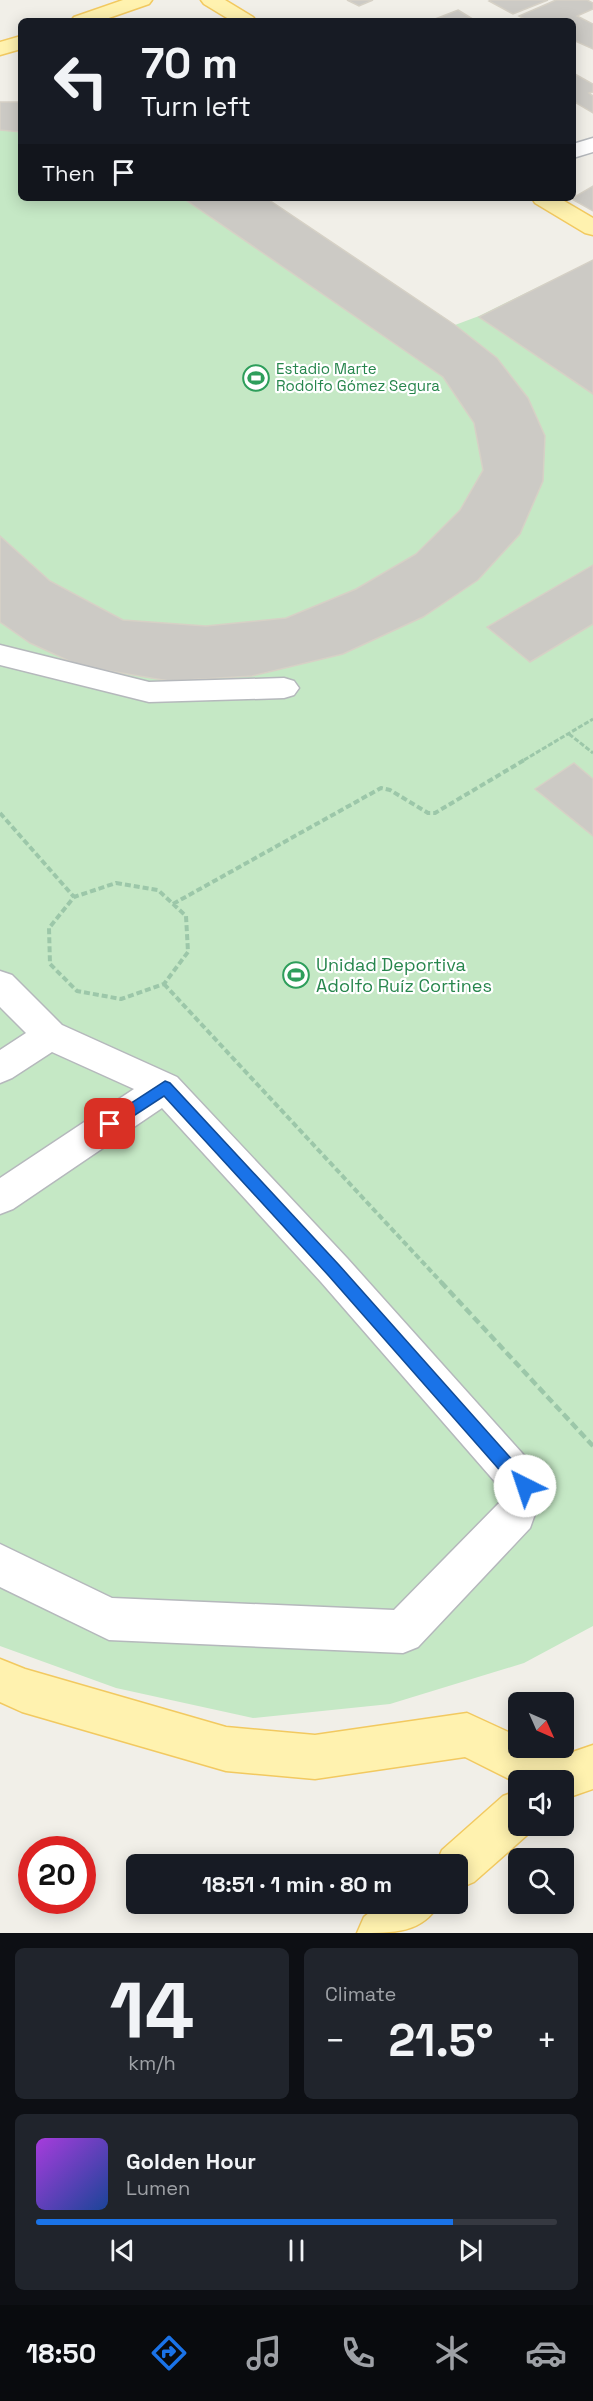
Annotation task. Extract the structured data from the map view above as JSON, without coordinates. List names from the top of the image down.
{
  "places": {
    "sports": ["Estadio Marte Rodolfo Gómez Segura", "Unidad Deportiva Adolfo Ruíz Cortines"]
  },
  "north": "bottom right",
  "page": {
    "turn": ["70 m", "Turn left"],
    "then": "Then",
    "limit": "20",
    "trip": "18:51 · 1 min · 80 m",
    "tile": [
      ["14", "km/h"],
      "Climate"
    ],
    "heat": ["−", "21.5°", "+"],
    "song": ["Golden Hour", "Lumen"],
    "tabs": "18:50"
  }
}
